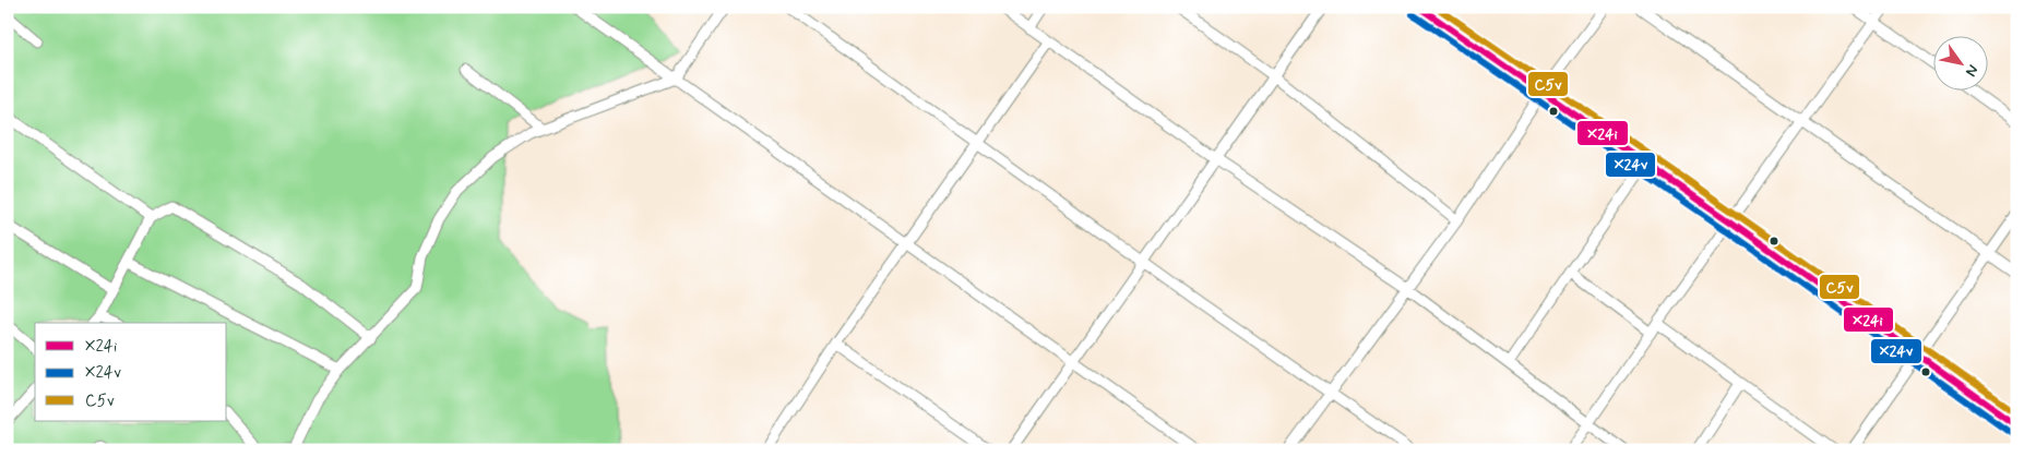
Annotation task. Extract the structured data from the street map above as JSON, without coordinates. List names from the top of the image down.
{
  "lines": ["transit line X24i", "transit line C5v", "transit line X24v"],
  "legend": ["X24i", "X24v", "C5v"],
  "north": "bottom right"
}
